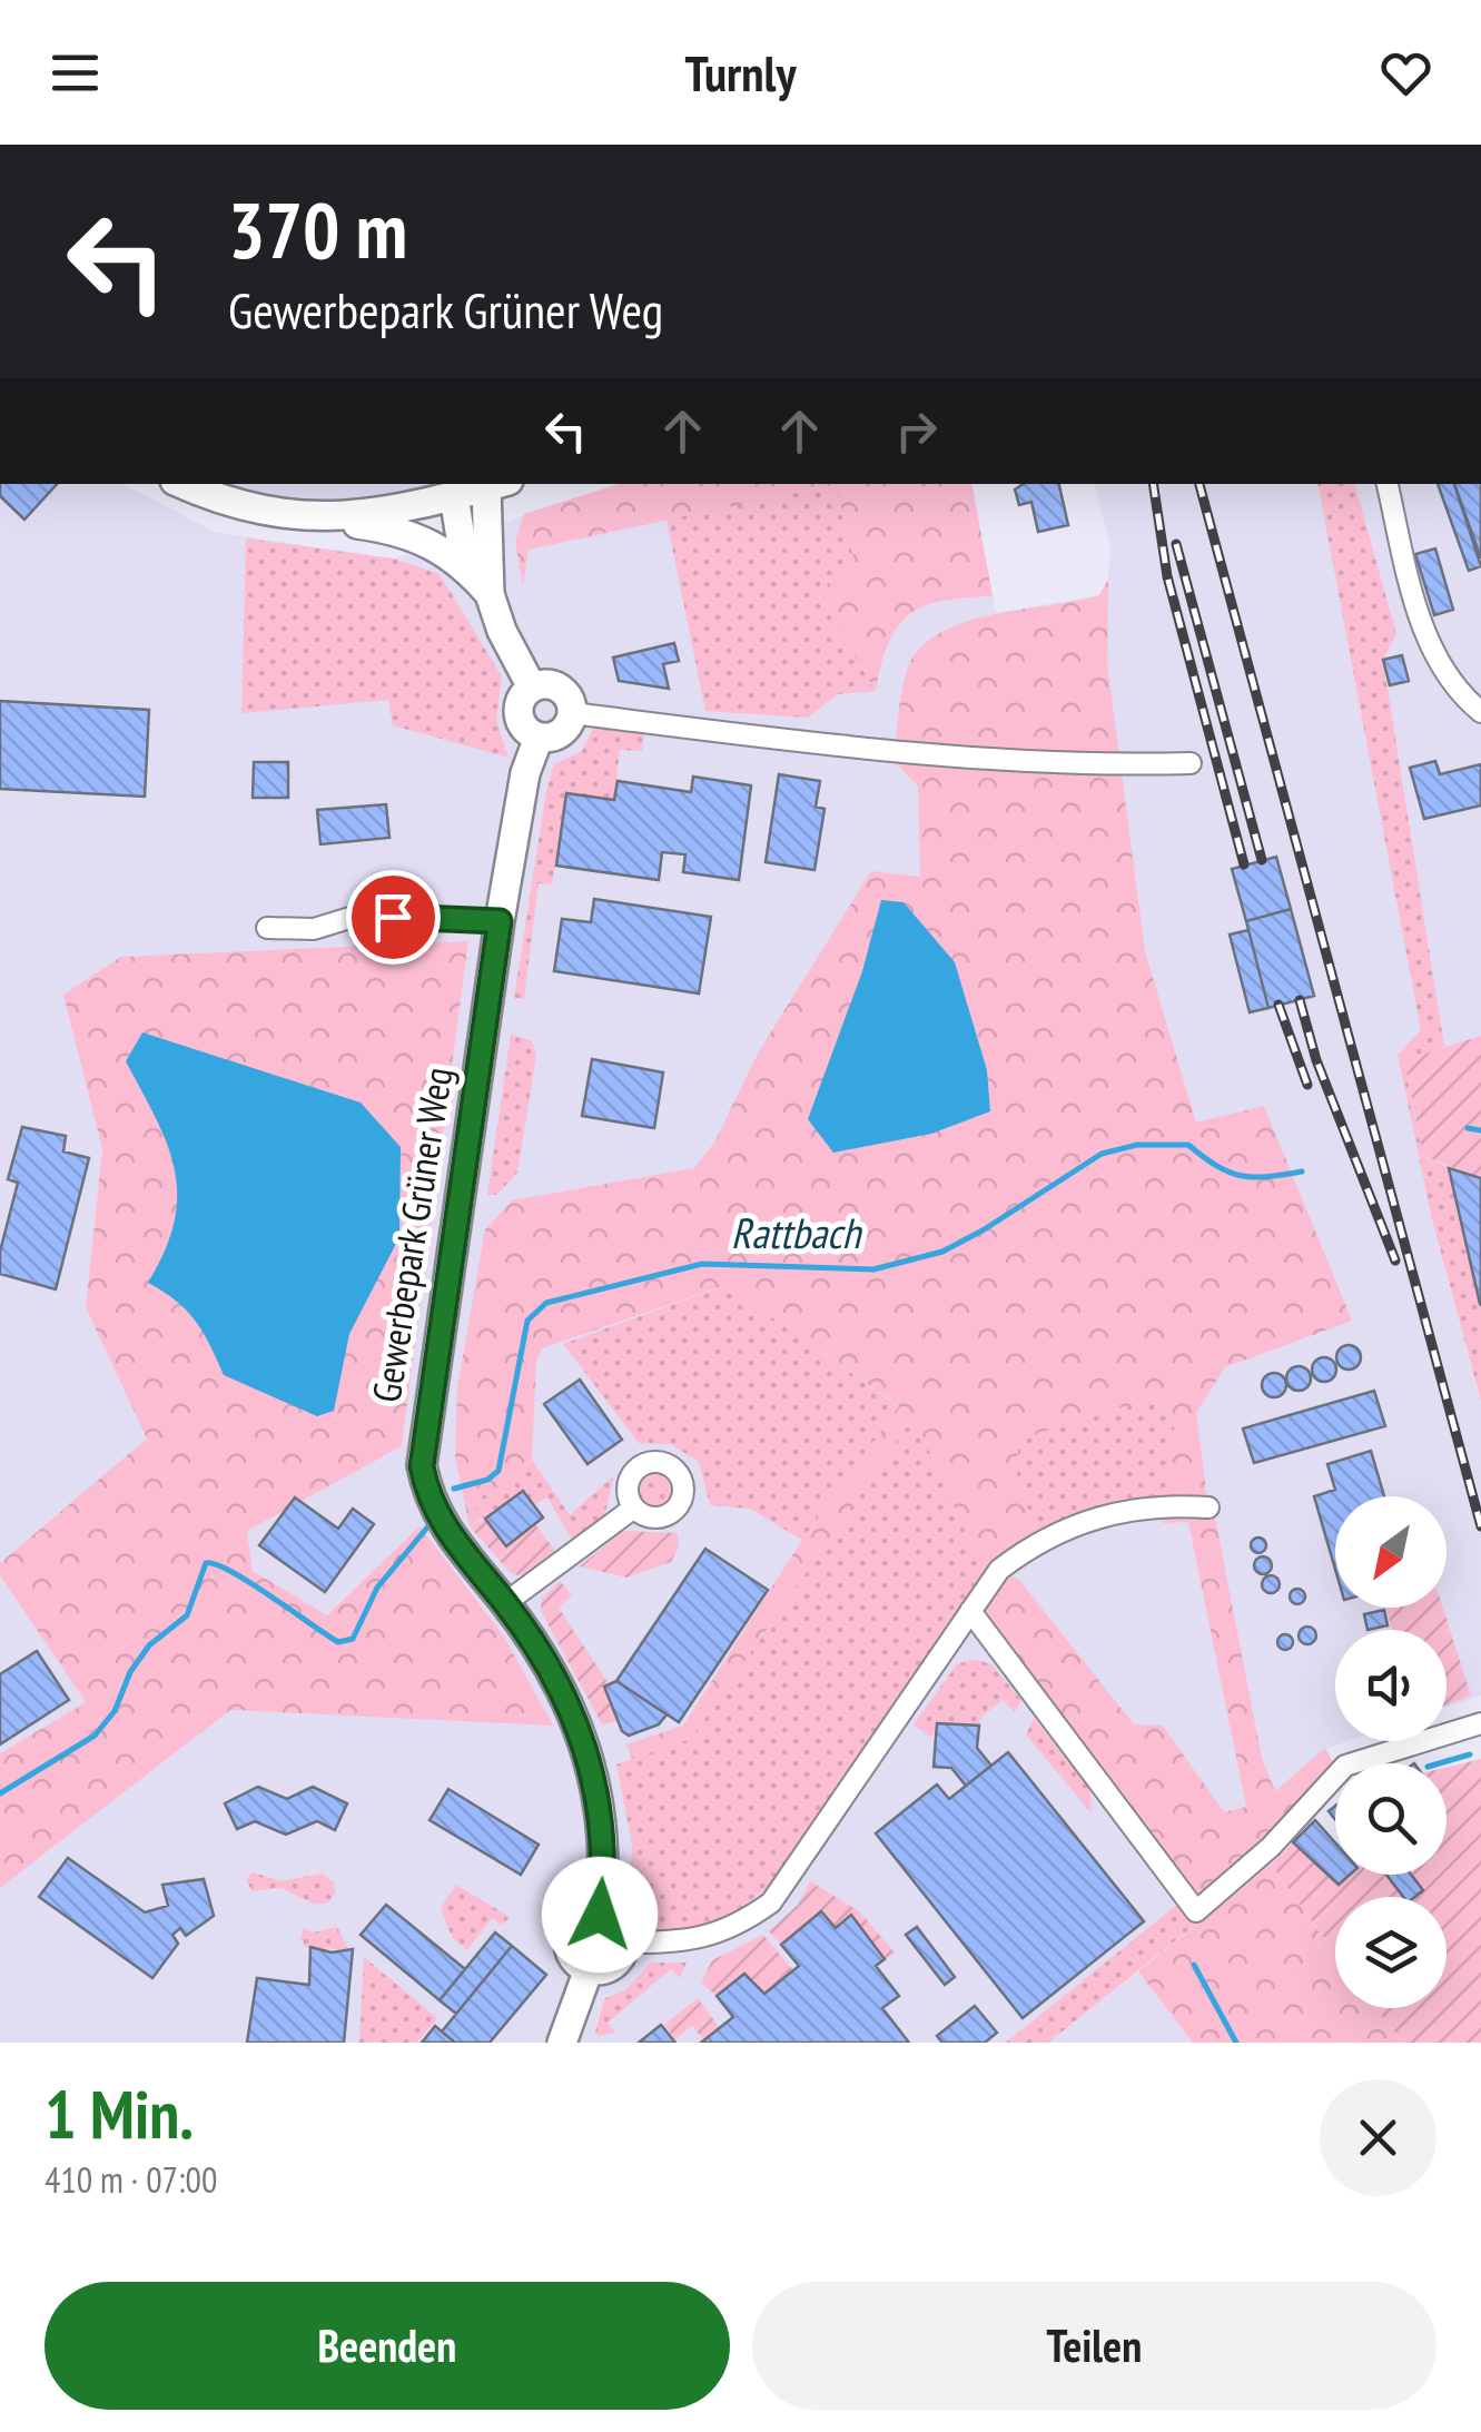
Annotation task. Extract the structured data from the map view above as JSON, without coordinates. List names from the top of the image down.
{
  "streets": {
    "street": ["Gewerbepark Grüner Weg"]
  },
  "water": ["Rattbach"],
  "north": "bottom left",
  "page": {
    "header": "Turnly",
    "turn": ["370 m", "Gewerbepark Grüner Weg"],
    "heading": ["1 Min.", "410 m · 07:00"],
    "buttons": ["Beenden", "Teilen"]
  }
}
